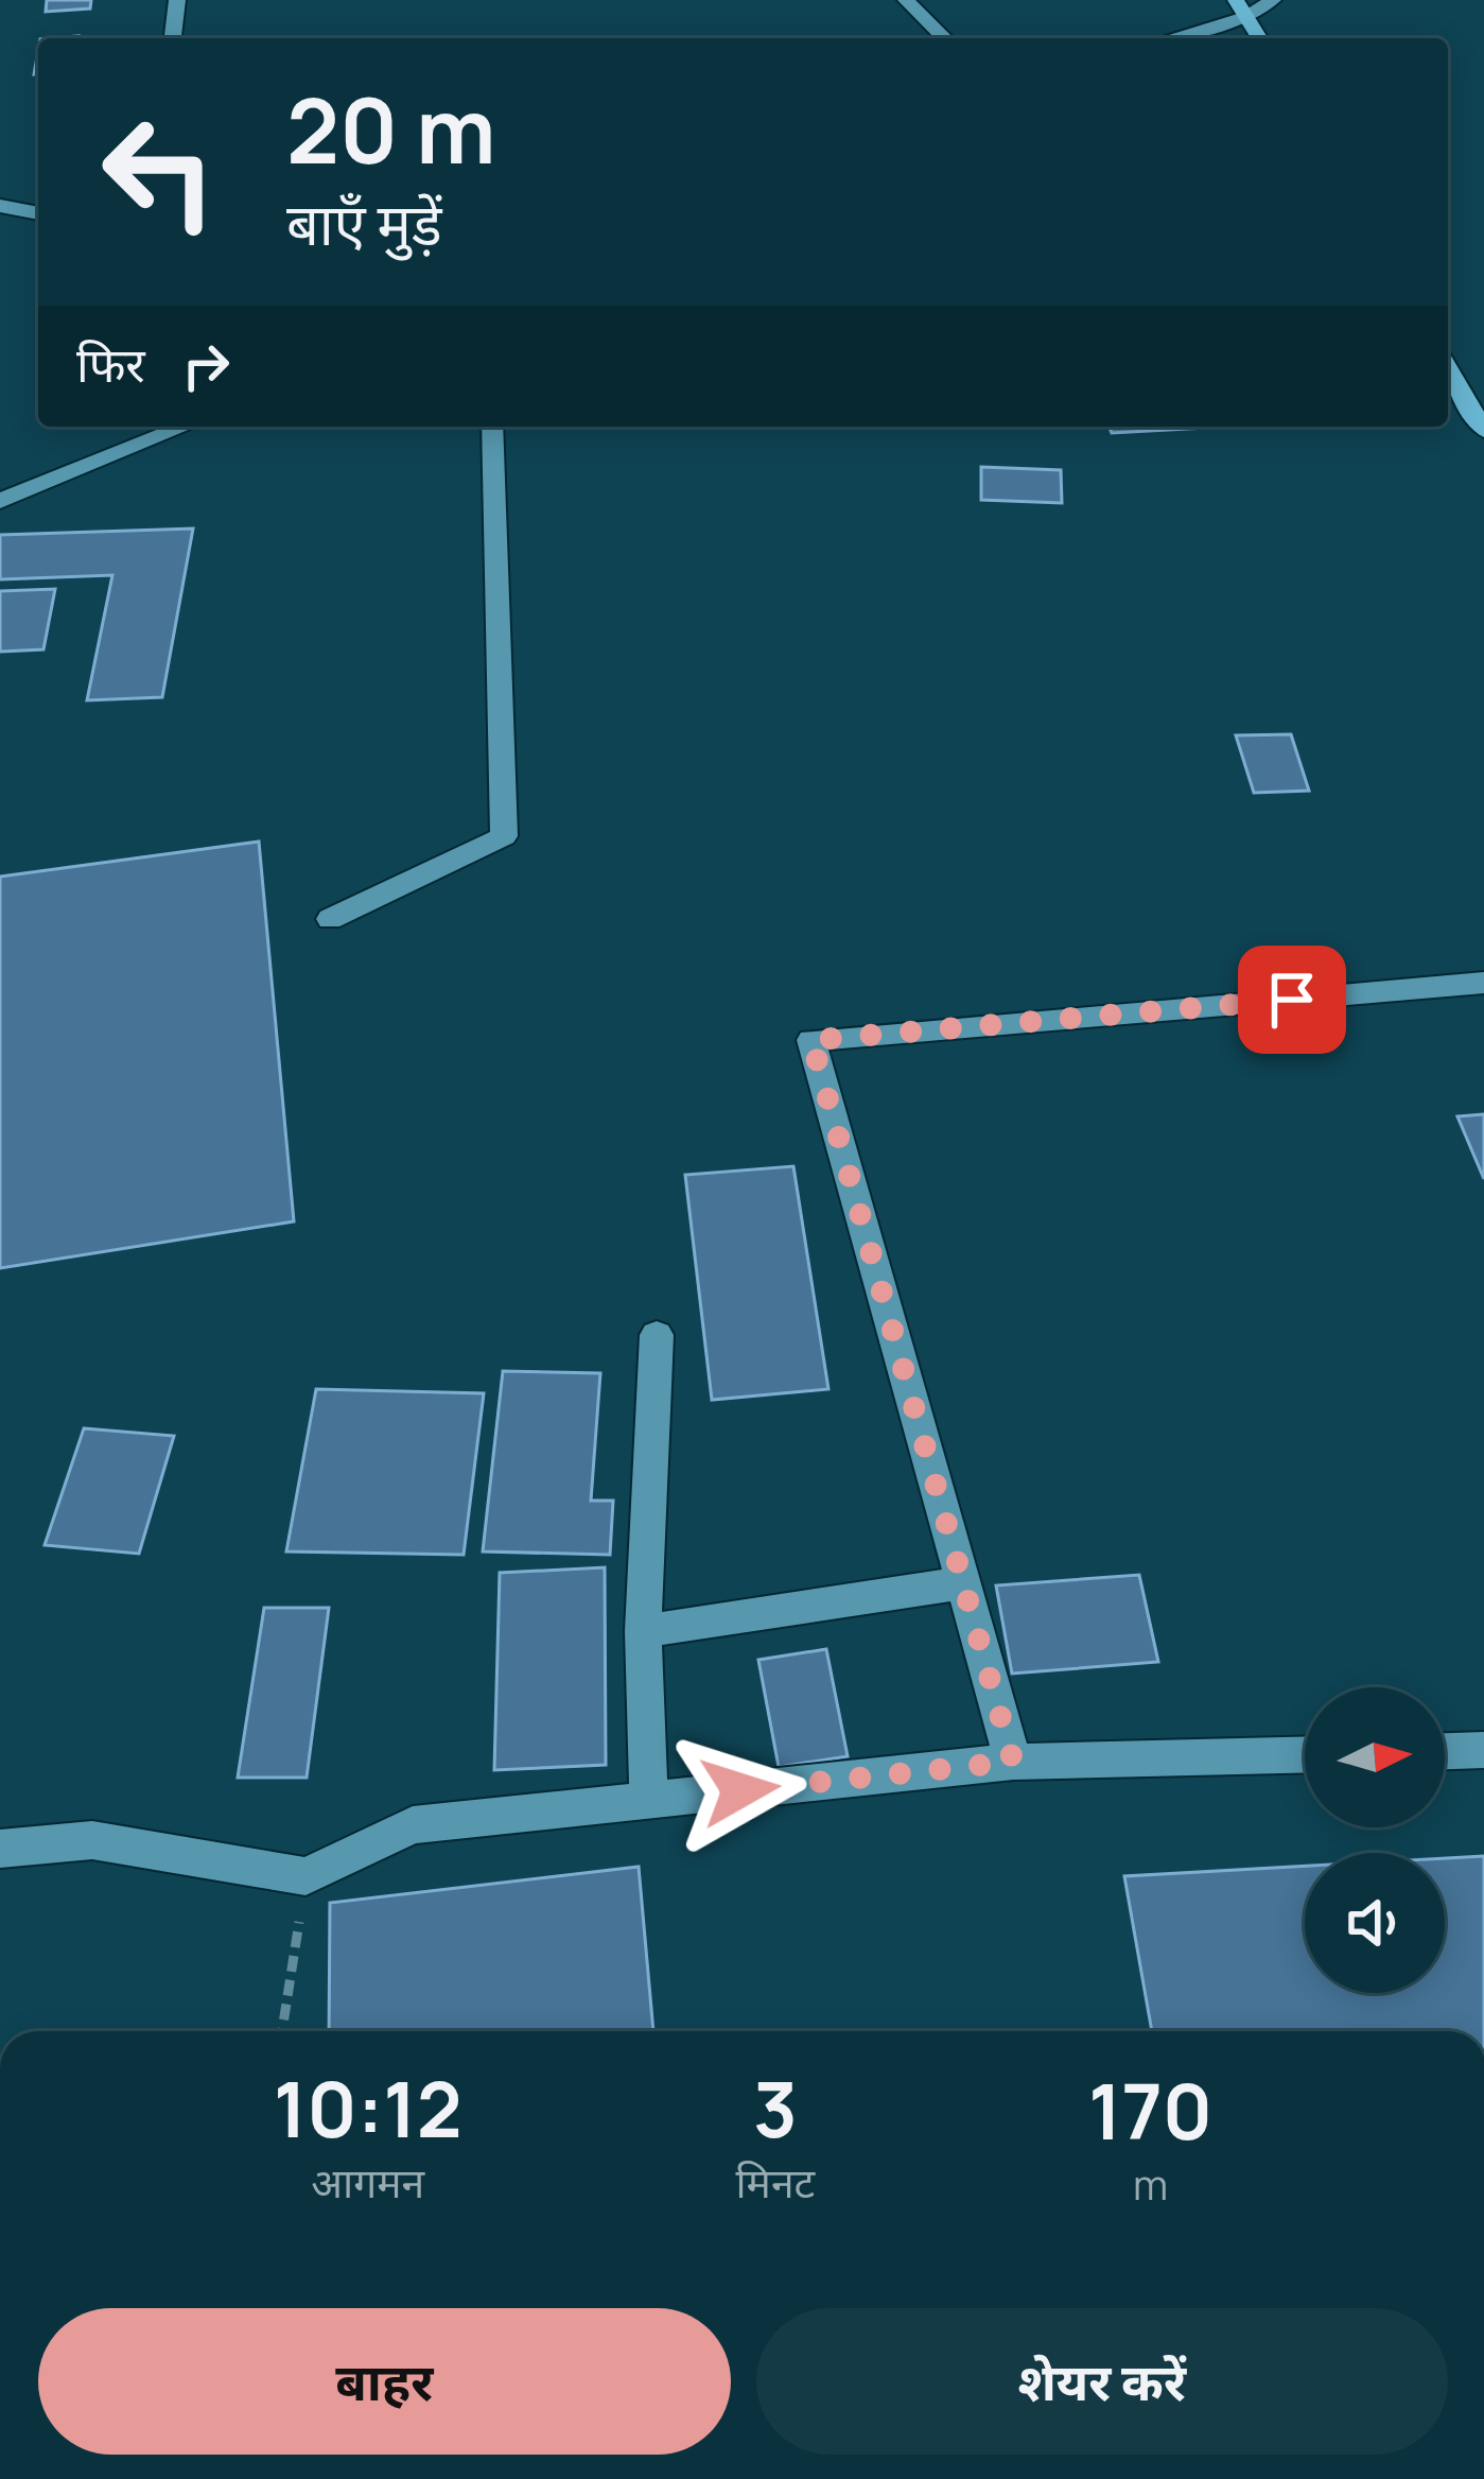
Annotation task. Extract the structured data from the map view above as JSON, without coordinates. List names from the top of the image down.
{
  "north": "right",
  "page": {
    "turn": ["20 m", "बाएँ मुड़ें"],
    "then": "फिर",
    "eta": [
      "10:12",
      "आगमन",
      "3",
      "मिनट",
      "170",
      "m"
    ],
    "buttons": ["बाहर", "शेयर करें"]
  }
}
